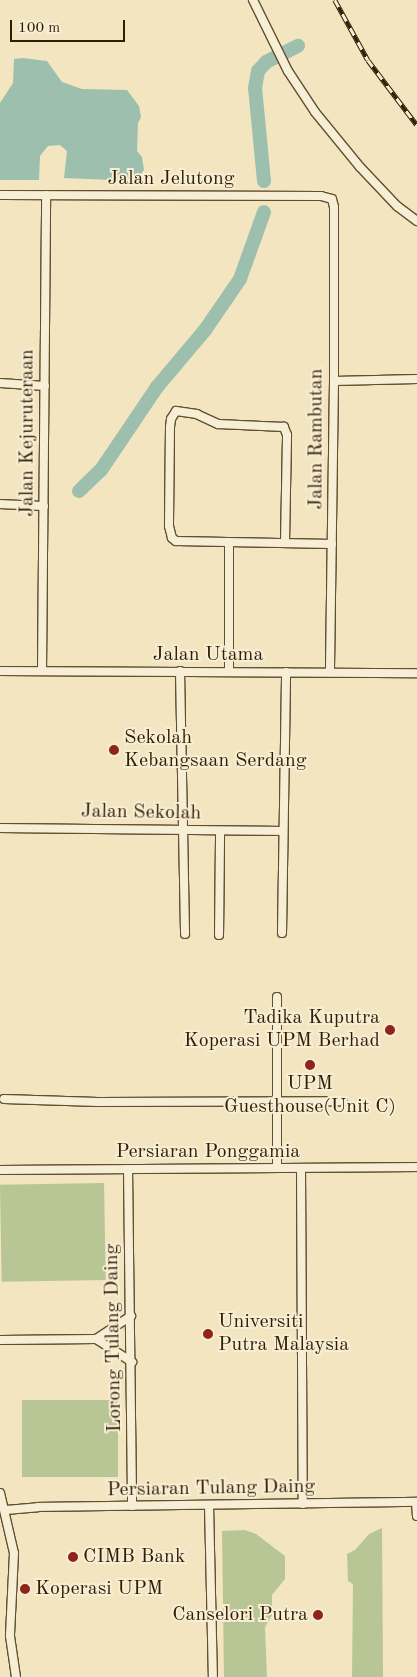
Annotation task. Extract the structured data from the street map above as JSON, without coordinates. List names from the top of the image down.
{
  "streets": {
    "street": [
      "Jalan Jelutong",
      "Jalan Kejuruteraan",
      "Jalan Rambutan",
      "Jalan Utama",
      "Jalan Sekolah",
      "Persiaran Ponggamia",
      "Lorong Tulang Daing",
      "Persiaran Tulang Daing"
    ]
  },
  "crossings": [
    ["Jalan Jelutong", "Jalan Kejuruteraan"],
    ["Jalan Jelutong", "Jalan Rambutan"],
    ["Jalan Kejuruteraan", "Jalan Utama"],
    ["Jalan Rambutan", "Jalan Utama"],
    ["Persiaran Ponggamia", "Lorong Tulang Daing"],
    ["Lorong Tulang Daing", "Persiaran Tulang Daing"]
  ],
  "places": [
    "Sekolah Kebangsaan Serdang",
    "Tadika Kuputra Koperasi UPM Berhad",
    "UPM Guesthouse(Unit C)",
    "Universiti Putra Malaysia",
    "CIMB Bank",
    "Koperasi UPM",
    "Canselori Putra"
  ],
  "scale_bar": "100 m"
}
